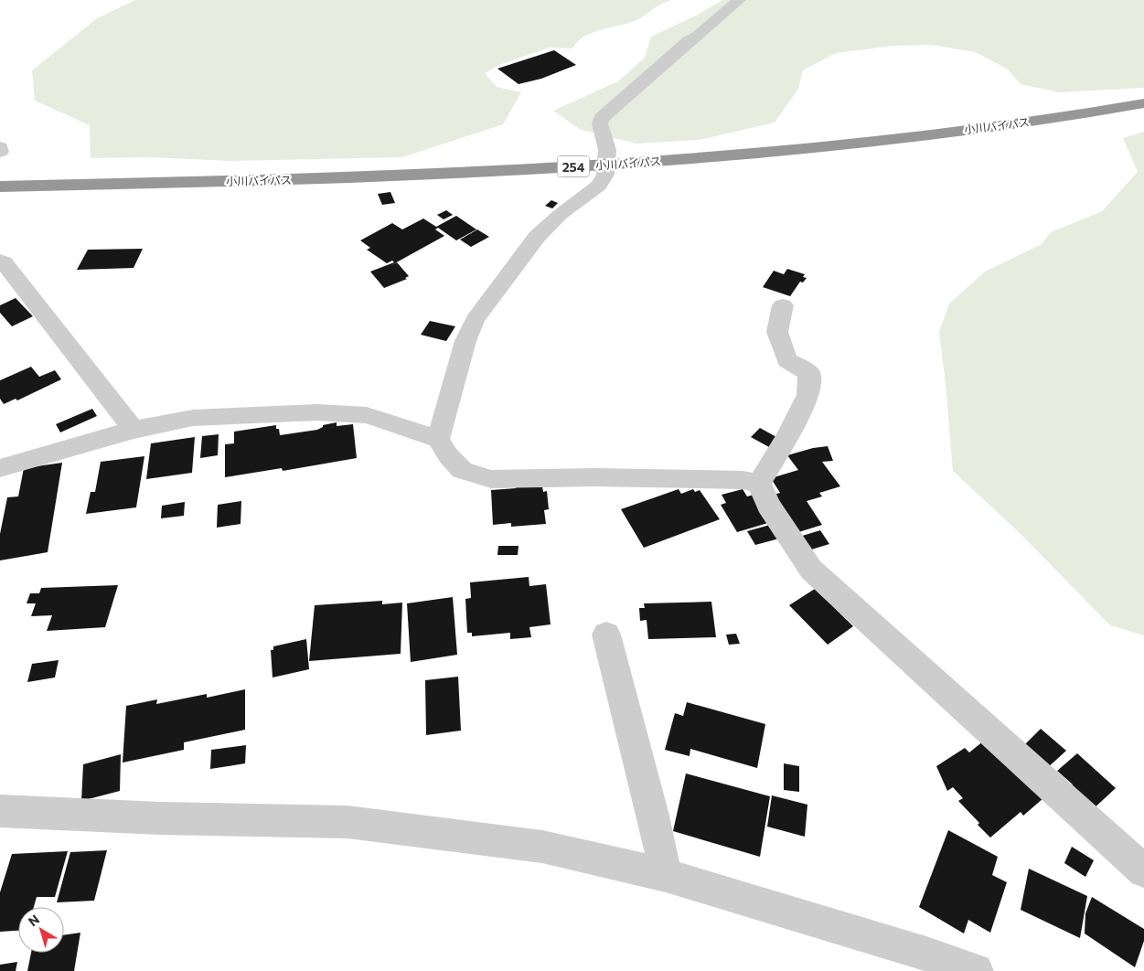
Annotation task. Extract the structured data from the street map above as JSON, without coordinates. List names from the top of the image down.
{
  "streets": {
    "highway": ["小川バイパス", "254"]
  },
  "north": "top left"
}
